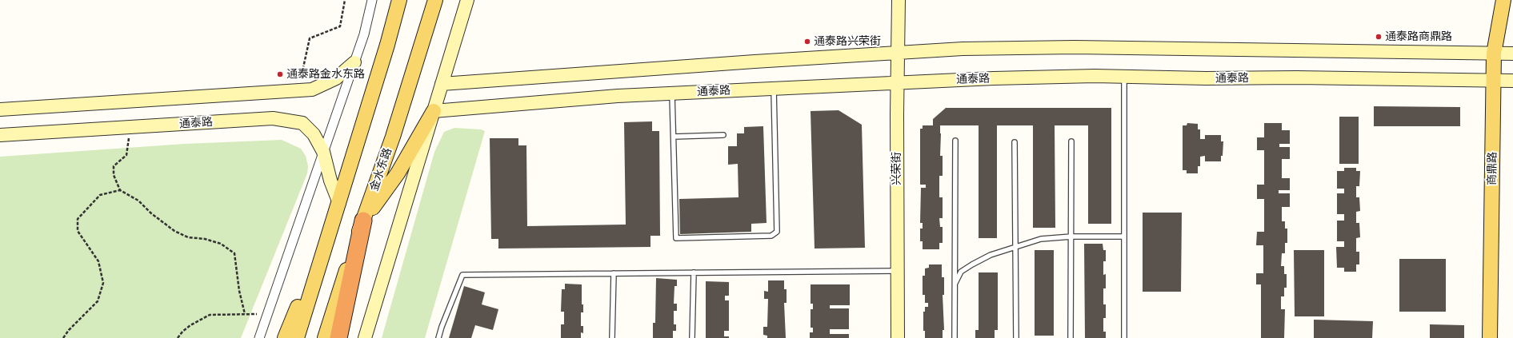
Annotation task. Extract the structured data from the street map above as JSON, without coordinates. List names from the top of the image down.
{
  "streets": {
    "main road": ["商鼎路", "金水东路"],
    "street": ["通泰路", "兴荣街"]
  },
  "crossings": [
    ["通泰路", "兴荣街"],
    ["通泰路", "商鼎路"]
  ],
  "places": ["通泰路商鼎路", "通泰路兴荣街", "通泰路金水东路"]
}
